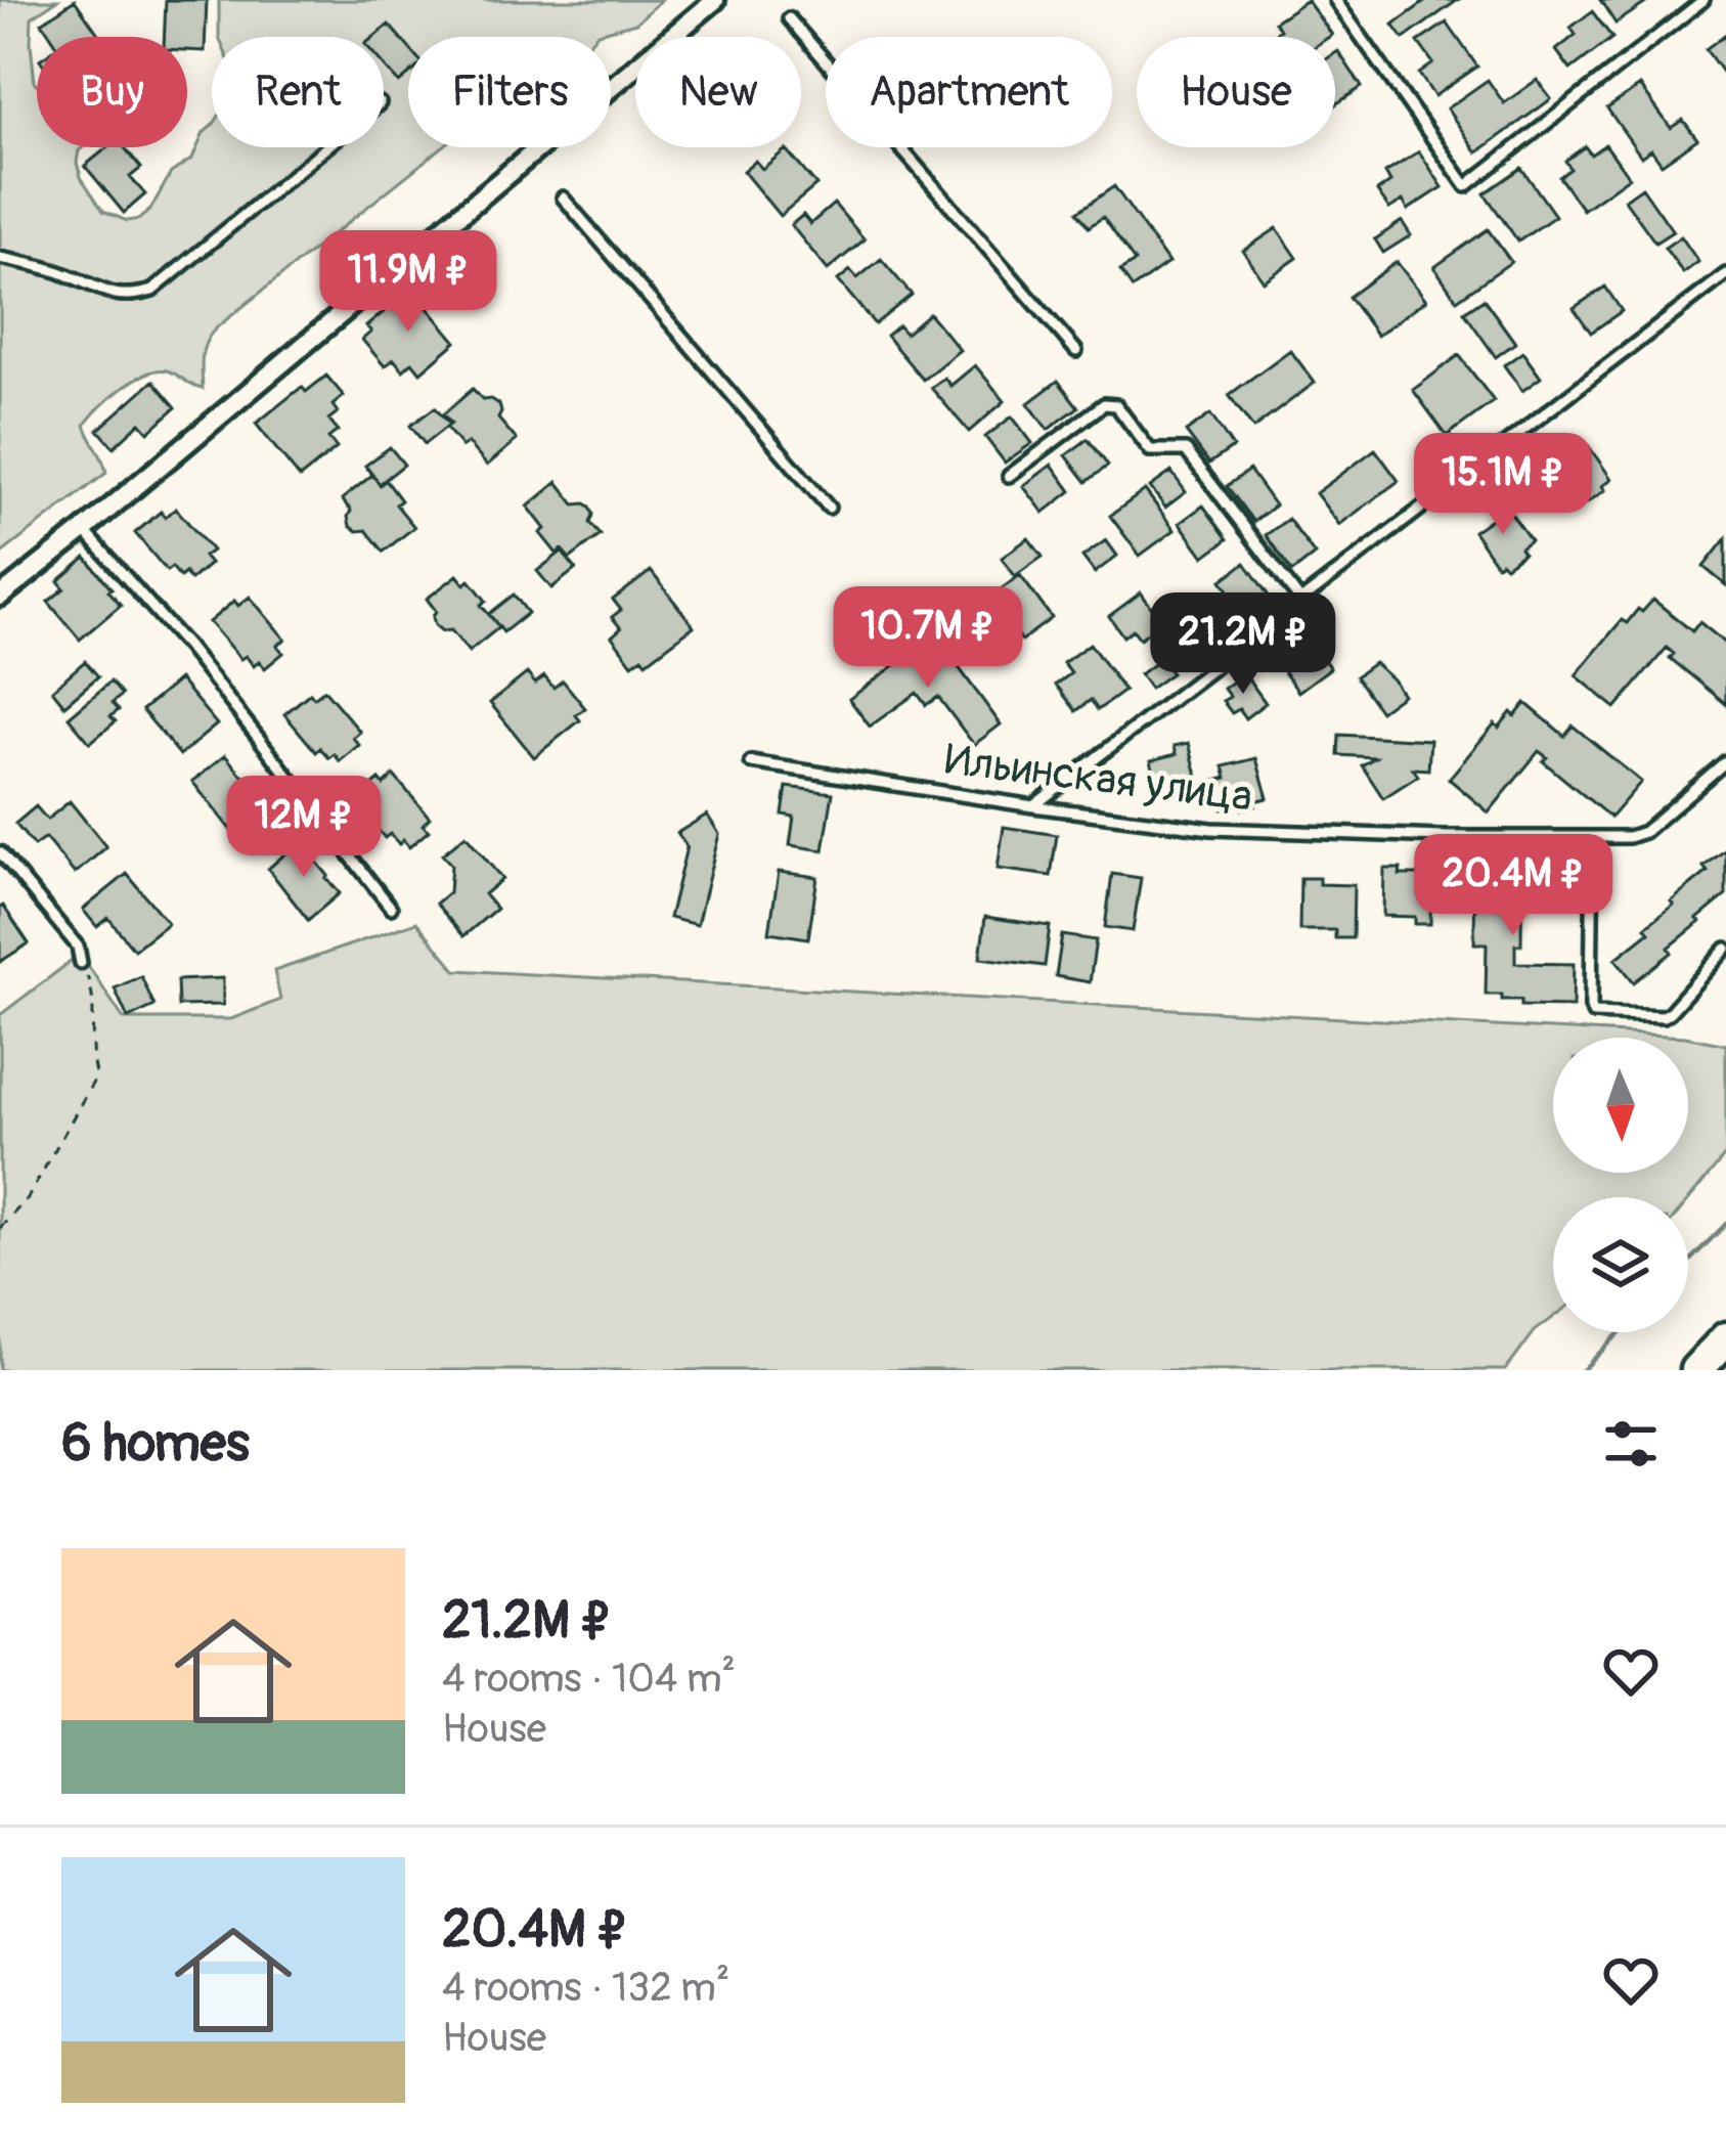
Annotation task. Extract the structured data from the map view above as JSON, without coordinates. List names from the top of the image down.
{
  "streets": {
    "lane": ["Ильинская улица"]
  },
  "north": "bottom",
  "page": {
    "chip": [
      "Buy",
      "Rent",
      "Filters",
      "New",
      "Apartment",
      "House"
    ],
    "price": [
      "11.9M ₽",
      "15.1M ₽",
      "10.7M ₽",
      "21.2M ₽",
      "12M ₽",
      "20.4M ₽"
    ],
    "heading": "6 homes",
    "list": [
      {
        "name": "21.2M ₽",
        "note": "4 rooms · 104 m² · House"
      },
      {
        "name": "20.4M ₽",
        "note": "4 rooms · 132 m² · House"
      }
    ]
  }
}
